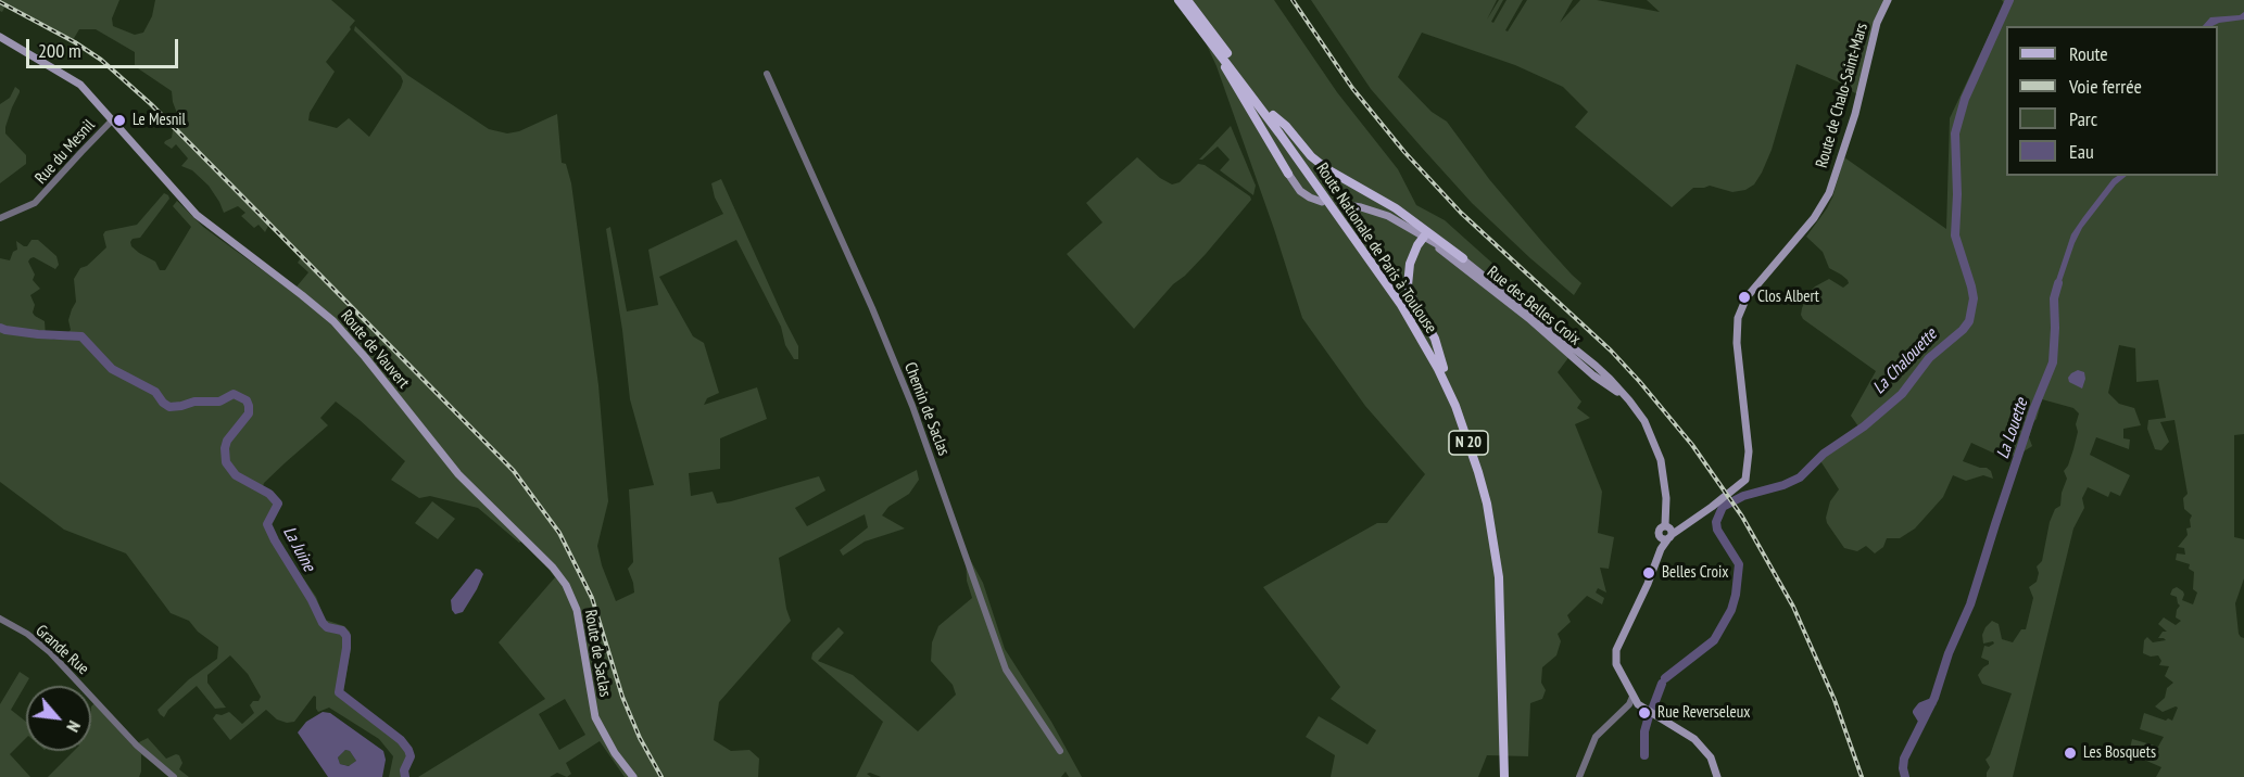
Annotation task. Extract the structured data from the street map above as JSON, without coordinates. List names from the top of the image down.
{
  "streets": {
    "main road": [
      "Route de Chalo-Saint-Mars",
      "Route Nationale de Paris à Toulouse",
      "Rue des Belles Croix",
      "Route de Vauvert",
      "N 20",
      "Route de Saclas"
    ],
    "street": ["Rue du Mesnil", "Chemin de Saclas", "Grande Rue"]
  },
  "crossings": [
    ["Route de Chalo-Saint-Mars", "Rue des Belles Croix"],
    ["Rue du Mesnil", "Route de Vauvert"],
    ["Route de Vauvert", "Route de Saclas"]
  ],
  "water": ["La Chalouette", "La Louette", "La Juine"],
  "places": [
    "Le Mesnil",
    "Clos Albert",
    "Belles Croix",
    "Rue Reverseleux",
    "Les Bosquets"
  ],
  "legend": [
    "Route",
    "Voie ferrée",
    "Parc",
    "Eau"
  ],
  "scale_bar": "200 m",
  "north": "bottom right"
}
